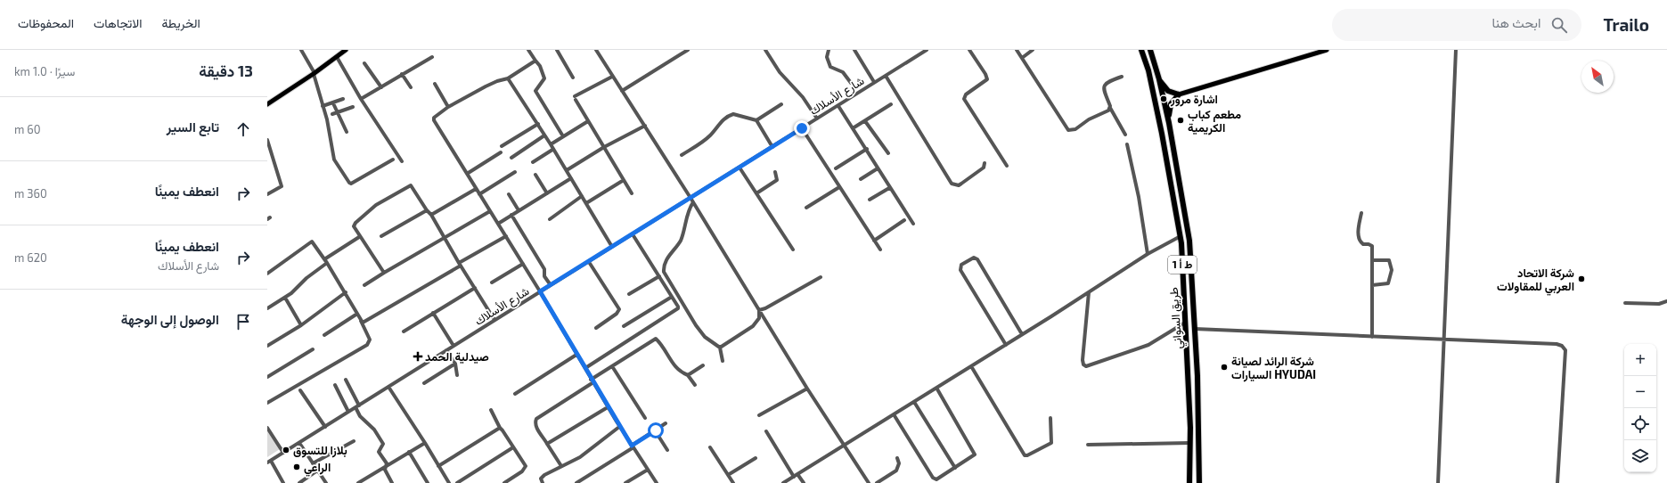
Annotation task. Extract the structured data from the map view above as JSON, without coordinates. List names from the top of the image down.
{
  "streets": {
    "highway": ["ط أ 1", "طريق السواني"],
    "street": ["شارع الأسلاك"]
  },
  "places": {
    "other": [
      "اشارة مرور",
      "مطعم كباب الكريمية",
      "شركة الاتحاد العربي للمقاولات",
      "شركة الرائد لصيانة السيارات HYUDAI",
      "بلازا للتسوق",
      "الراعي"
    ],
    "health": ["صيدلية الحمد"]
  },
  "north": "top left",
  "page": {
    "header": "Trailo",
    "search": "ابحث هنا",
    "nav": ["الخريطة", "الاتجاهات", "المحفوظات"],
    "heading": ["13 دقيقة", "سيرًا · 1.0 km"],
    "list": [
      ["تابع السير", "60 m"],
      ["انعطف يمينًا", "360 m"],
      ["انعطف يمينًا", "شارع الأسلاك", "620 m"],
      "الوصول إلى الوجهة"
    ],
    "map_buttons": ["+", "−"]
  }
}
